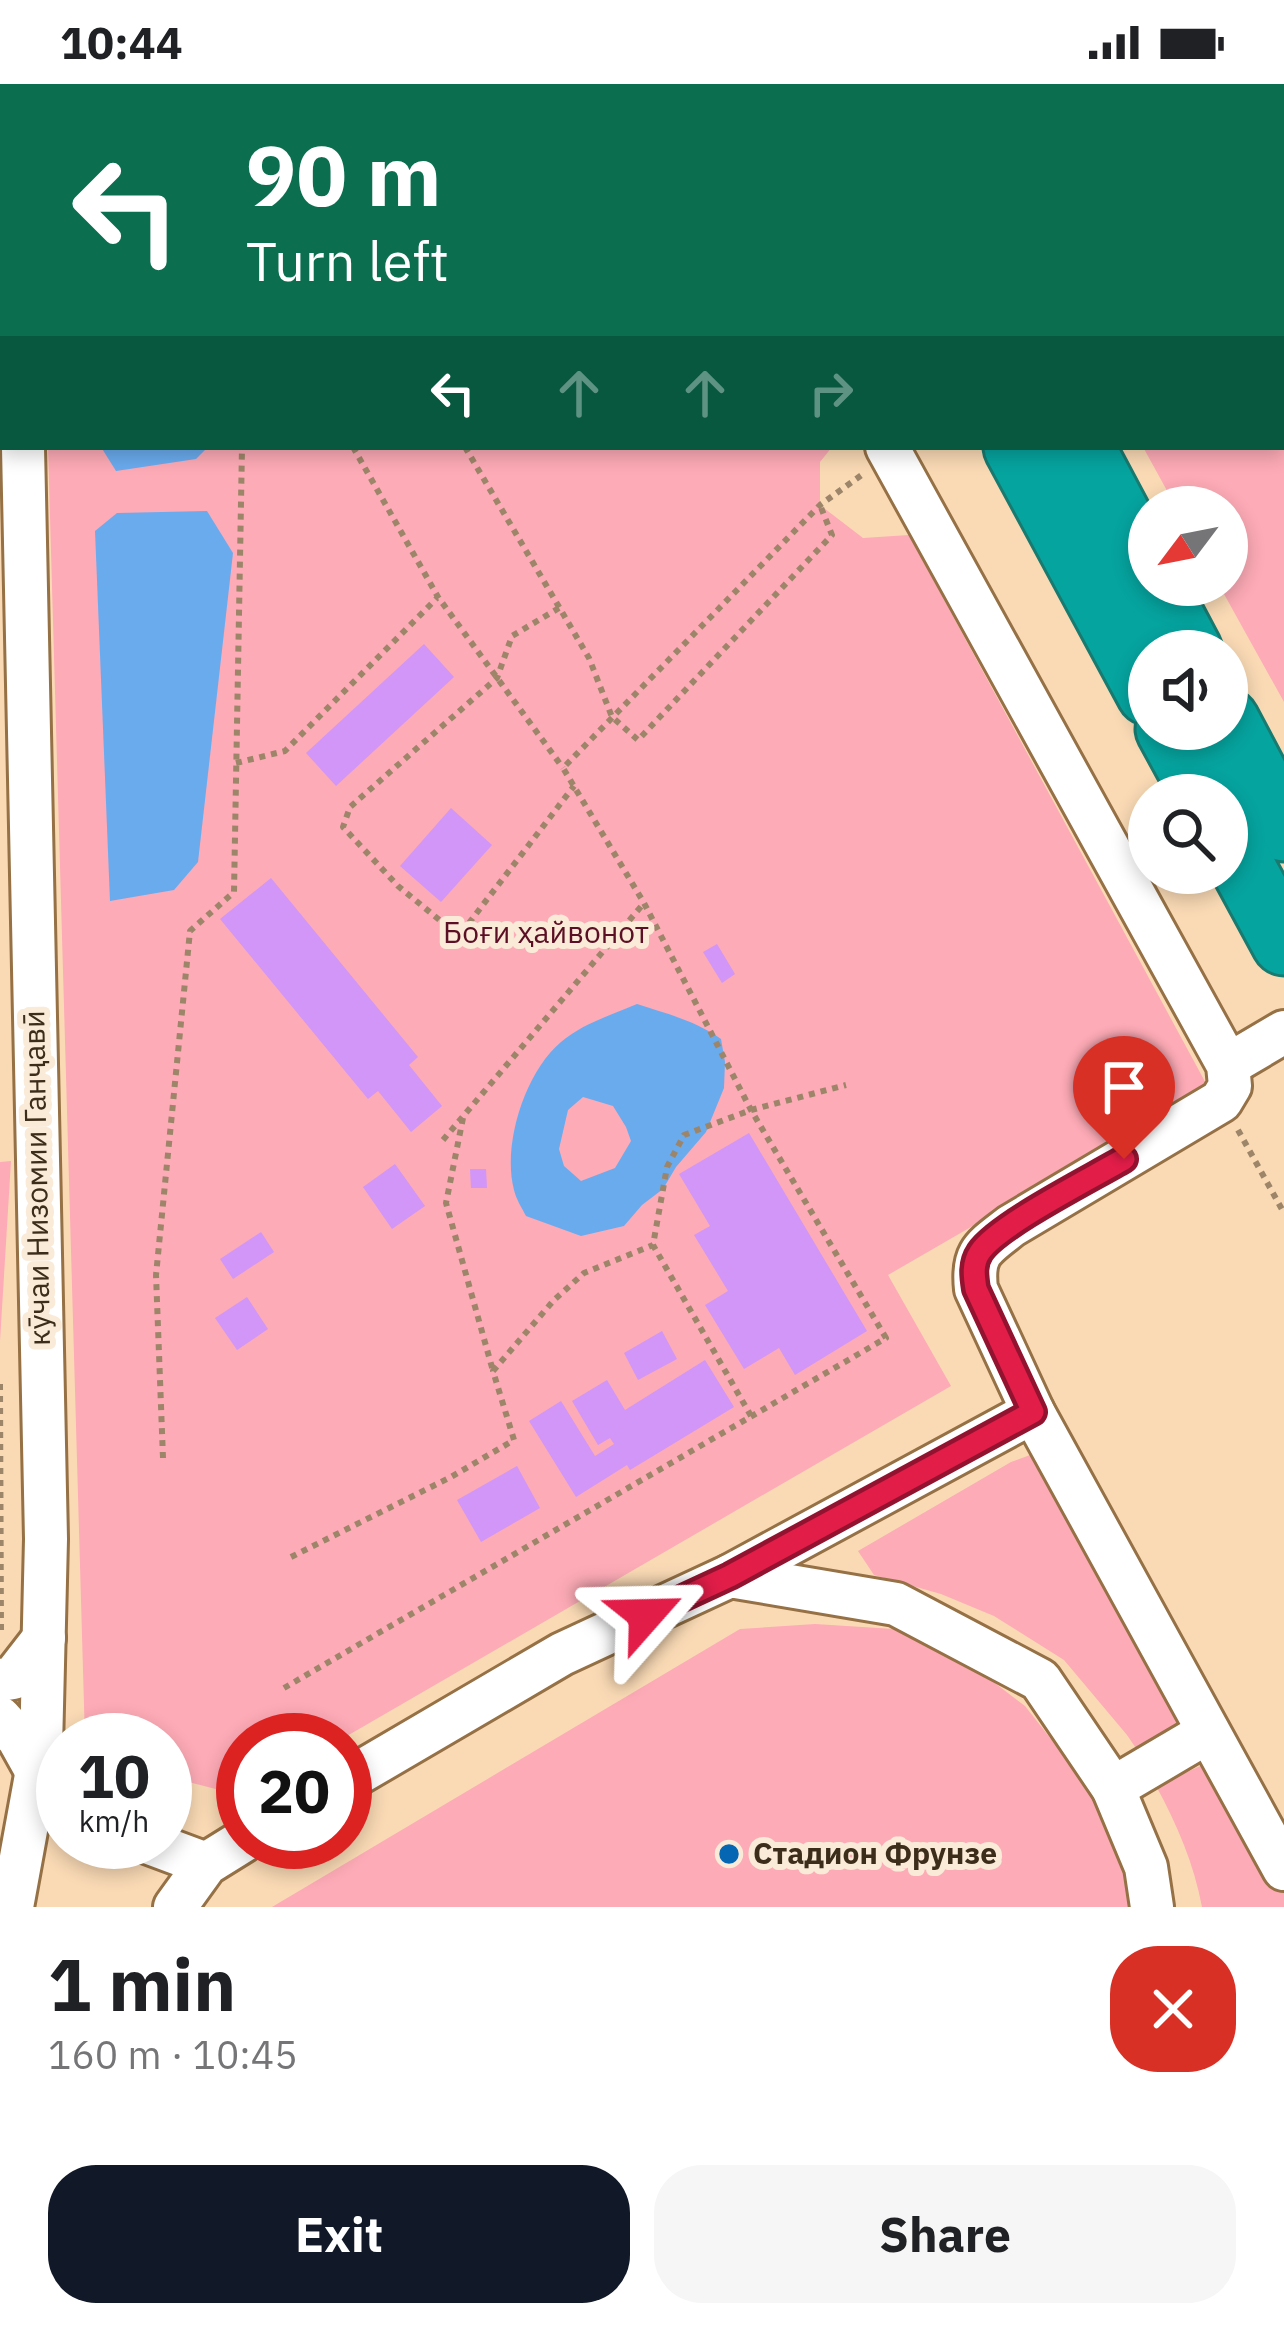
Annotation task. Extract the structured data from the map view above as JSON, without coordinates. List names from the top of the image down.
{
  "streets": {
    "street": ["кӯчаи Низомии Ганҷавӣ"]
  },
  "parks": ["Боғи ҳайвонот"],
  "places": ["Стадион Фрунзе"],
  "north": "bottom left",
  "page": {
    "status": "10:44",
    "turn": ["90 m", "Turn left"],
    "speed": "10 km/h",
    "limit": "20",
    "heading": ["1 min", "160 m · 10:45"],
    "buttons": ["Exit", "Share"]
  }
}
